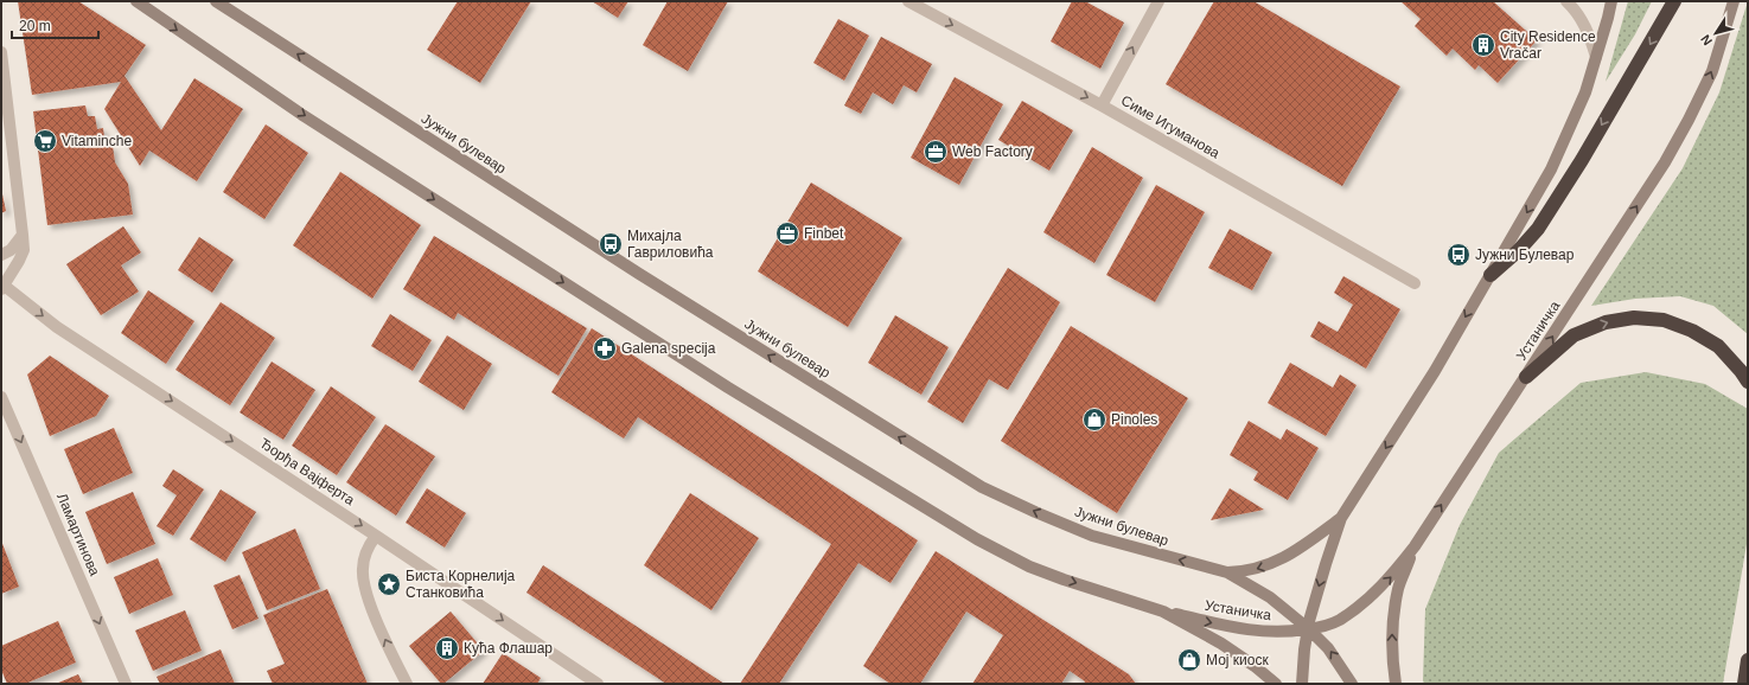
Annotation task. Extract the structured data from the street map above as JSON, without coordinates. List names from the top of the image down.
{
  "streets": {
    "main road": ["Јужни булевар", "Устаничка"],
    "street": ["Симе Игуманова", "Ђорђа Вајферта", "Ламартинова"]
  },
  "crossings": [
    ["Јужни булевар", "Устаничка"]
  ],
  "one_way": ["Симе Игуманова", "Ђорђа Вајферта", "Ламартинова"],
  "places": {
    "building": ["City Residence Vračar", "Кућа Флашар"],
    "supermarket": ["Vitaminche"],
    "office": ["Web Factory", "Finbet"],
    "bus stop": ["Михајла Гавриловића", "Јужни Булевар"],
    "pharmacy": ["Galena specija"],
    "shop": ["Pinoles", "Мој киоск"],
    "place": ["Биста Корнелија Станковића"]
  },
  "scale_bar": "20 m",
  "north": "bottom left"
}
